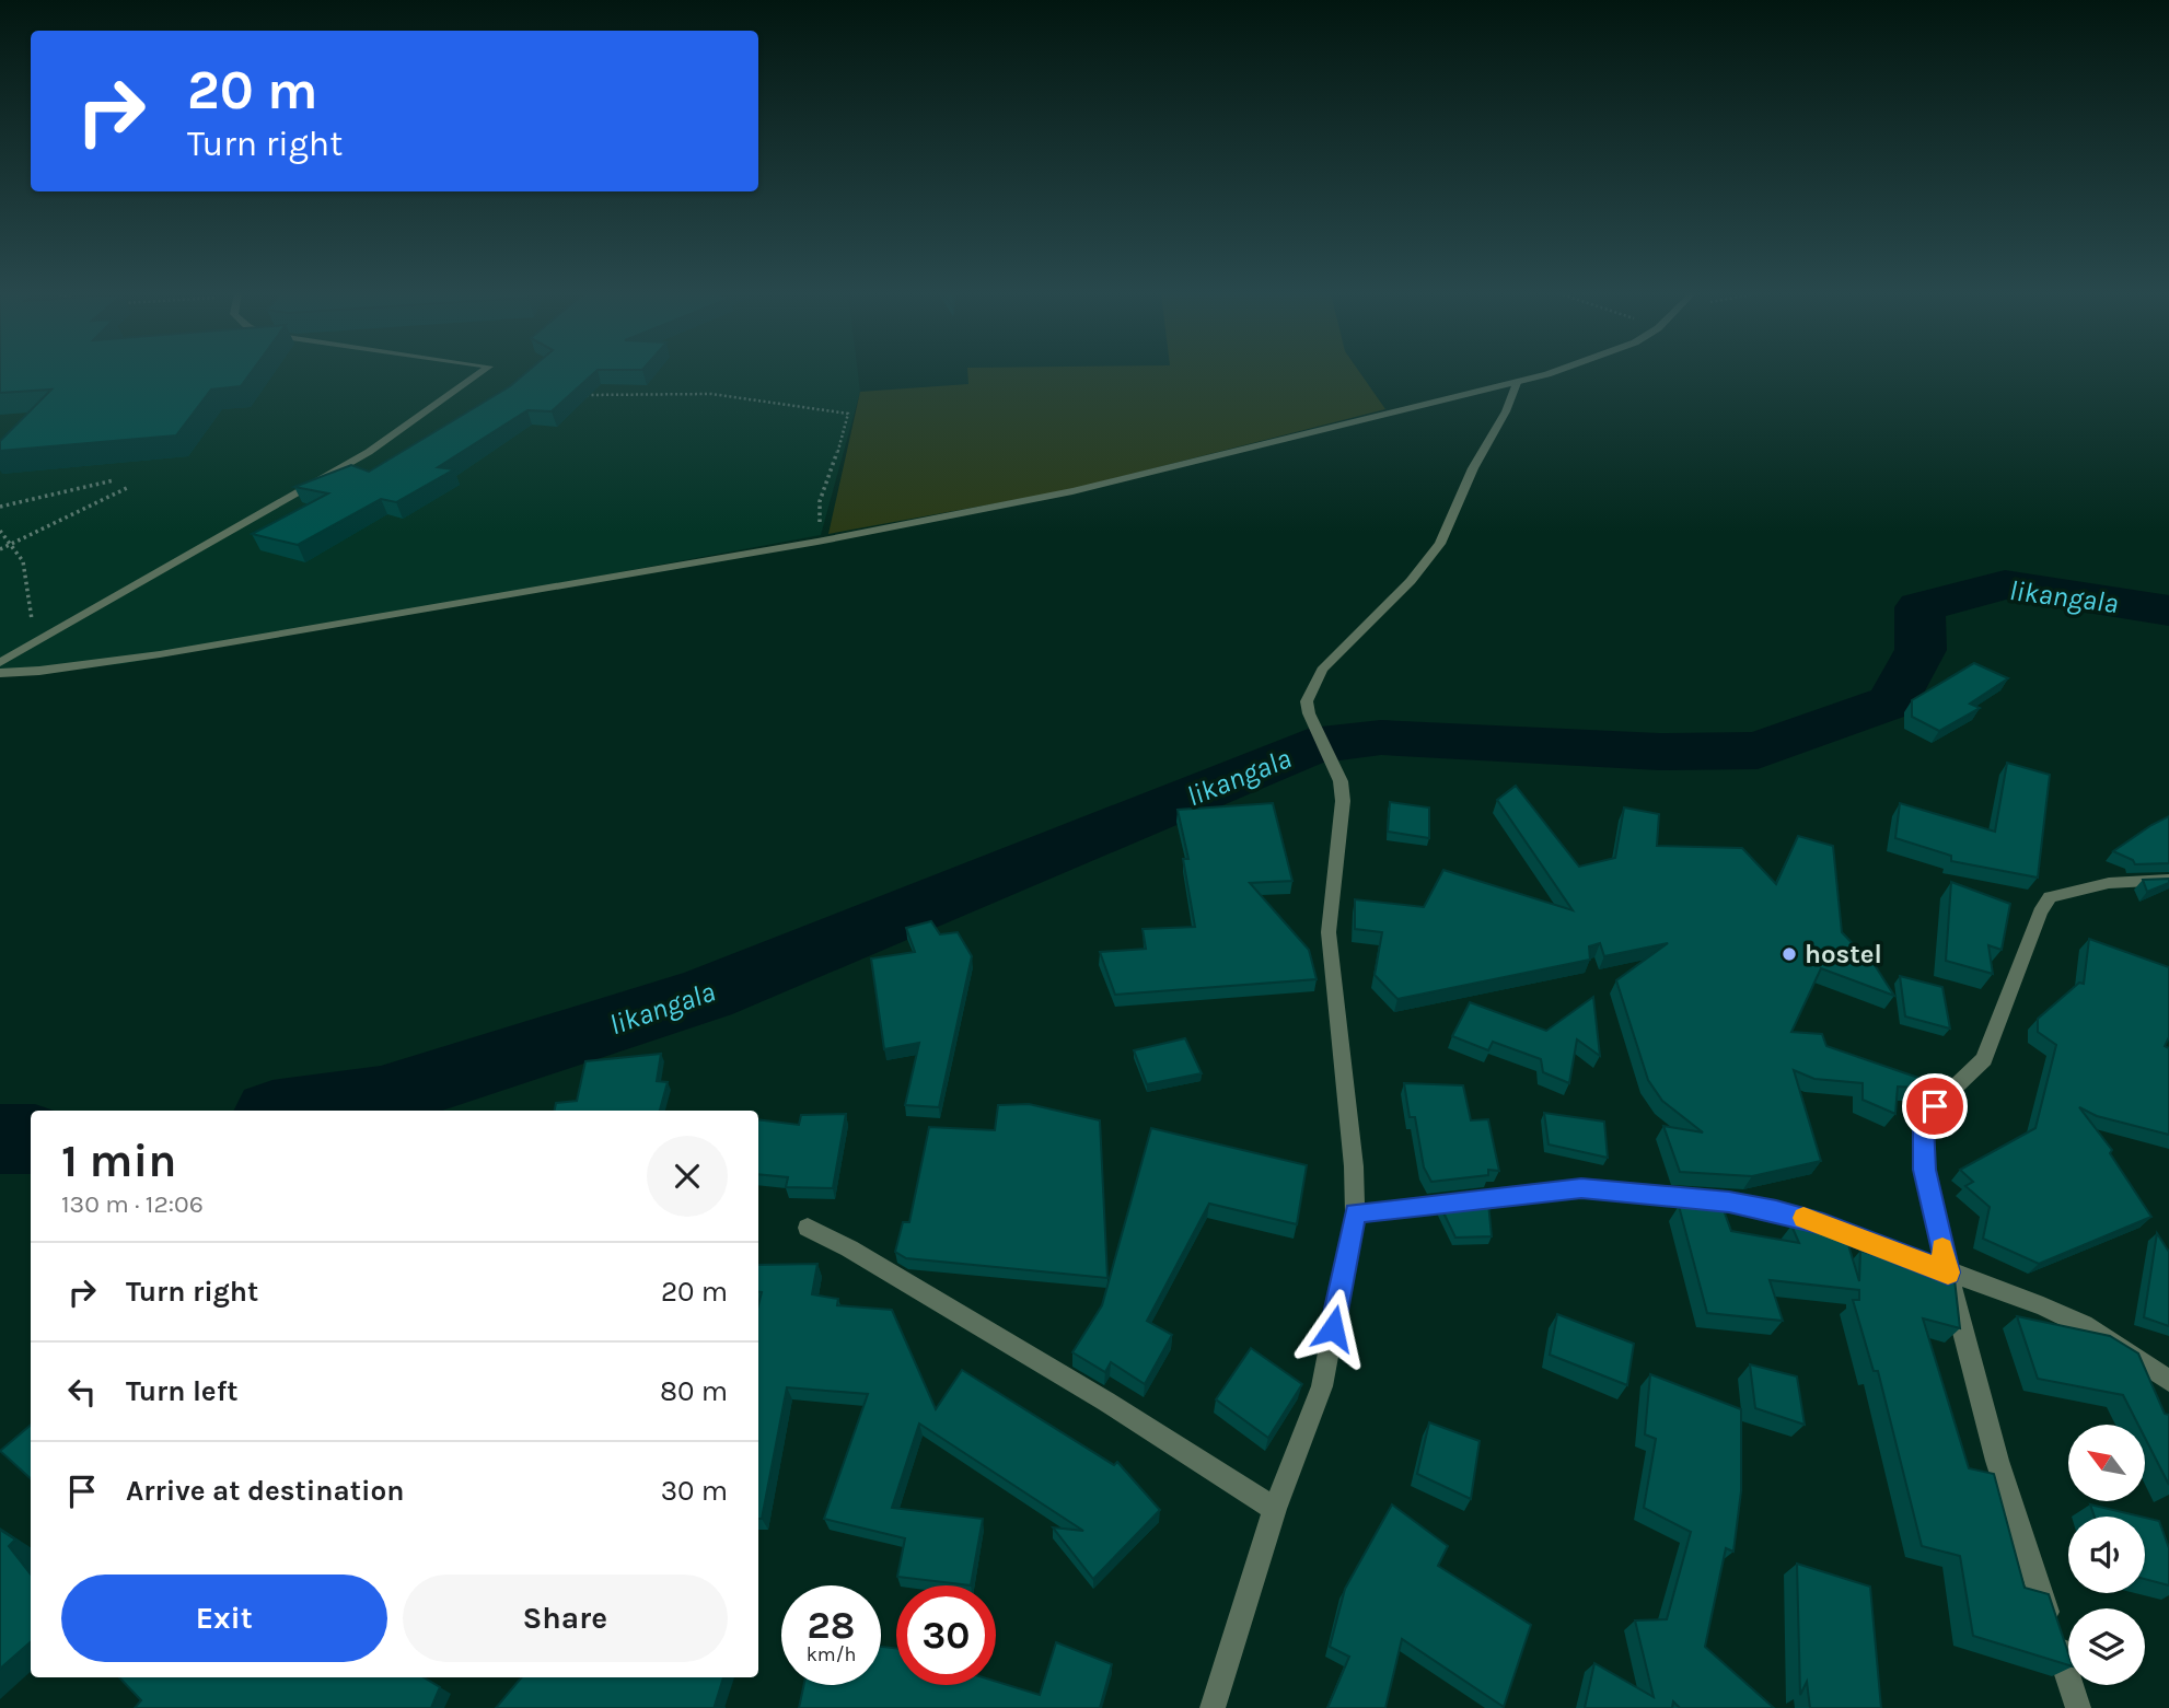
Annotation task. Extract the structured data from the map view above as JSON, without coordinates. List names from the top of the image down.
{
  "water": ["likangala"],
  "places": ["hostel"],
  "north": "top left",
  "page": {
    "turn": ["20 m", "Turn right"],
    "heading": ["1 min", "130 m · 12:06"],
    "list": [
      {
        "name": "Turn right",
        "value": "20 m"
      },
      {
        "name": "Turn left",
        "value": "80 m"
      },
      {
        "name": "Arrive at destination",
        "value": "30 m"
      }
    ],
    "buttons": ["Exit", "Share"],
    "speed": "28 km/h",
    "limit": "30"
  }
}
